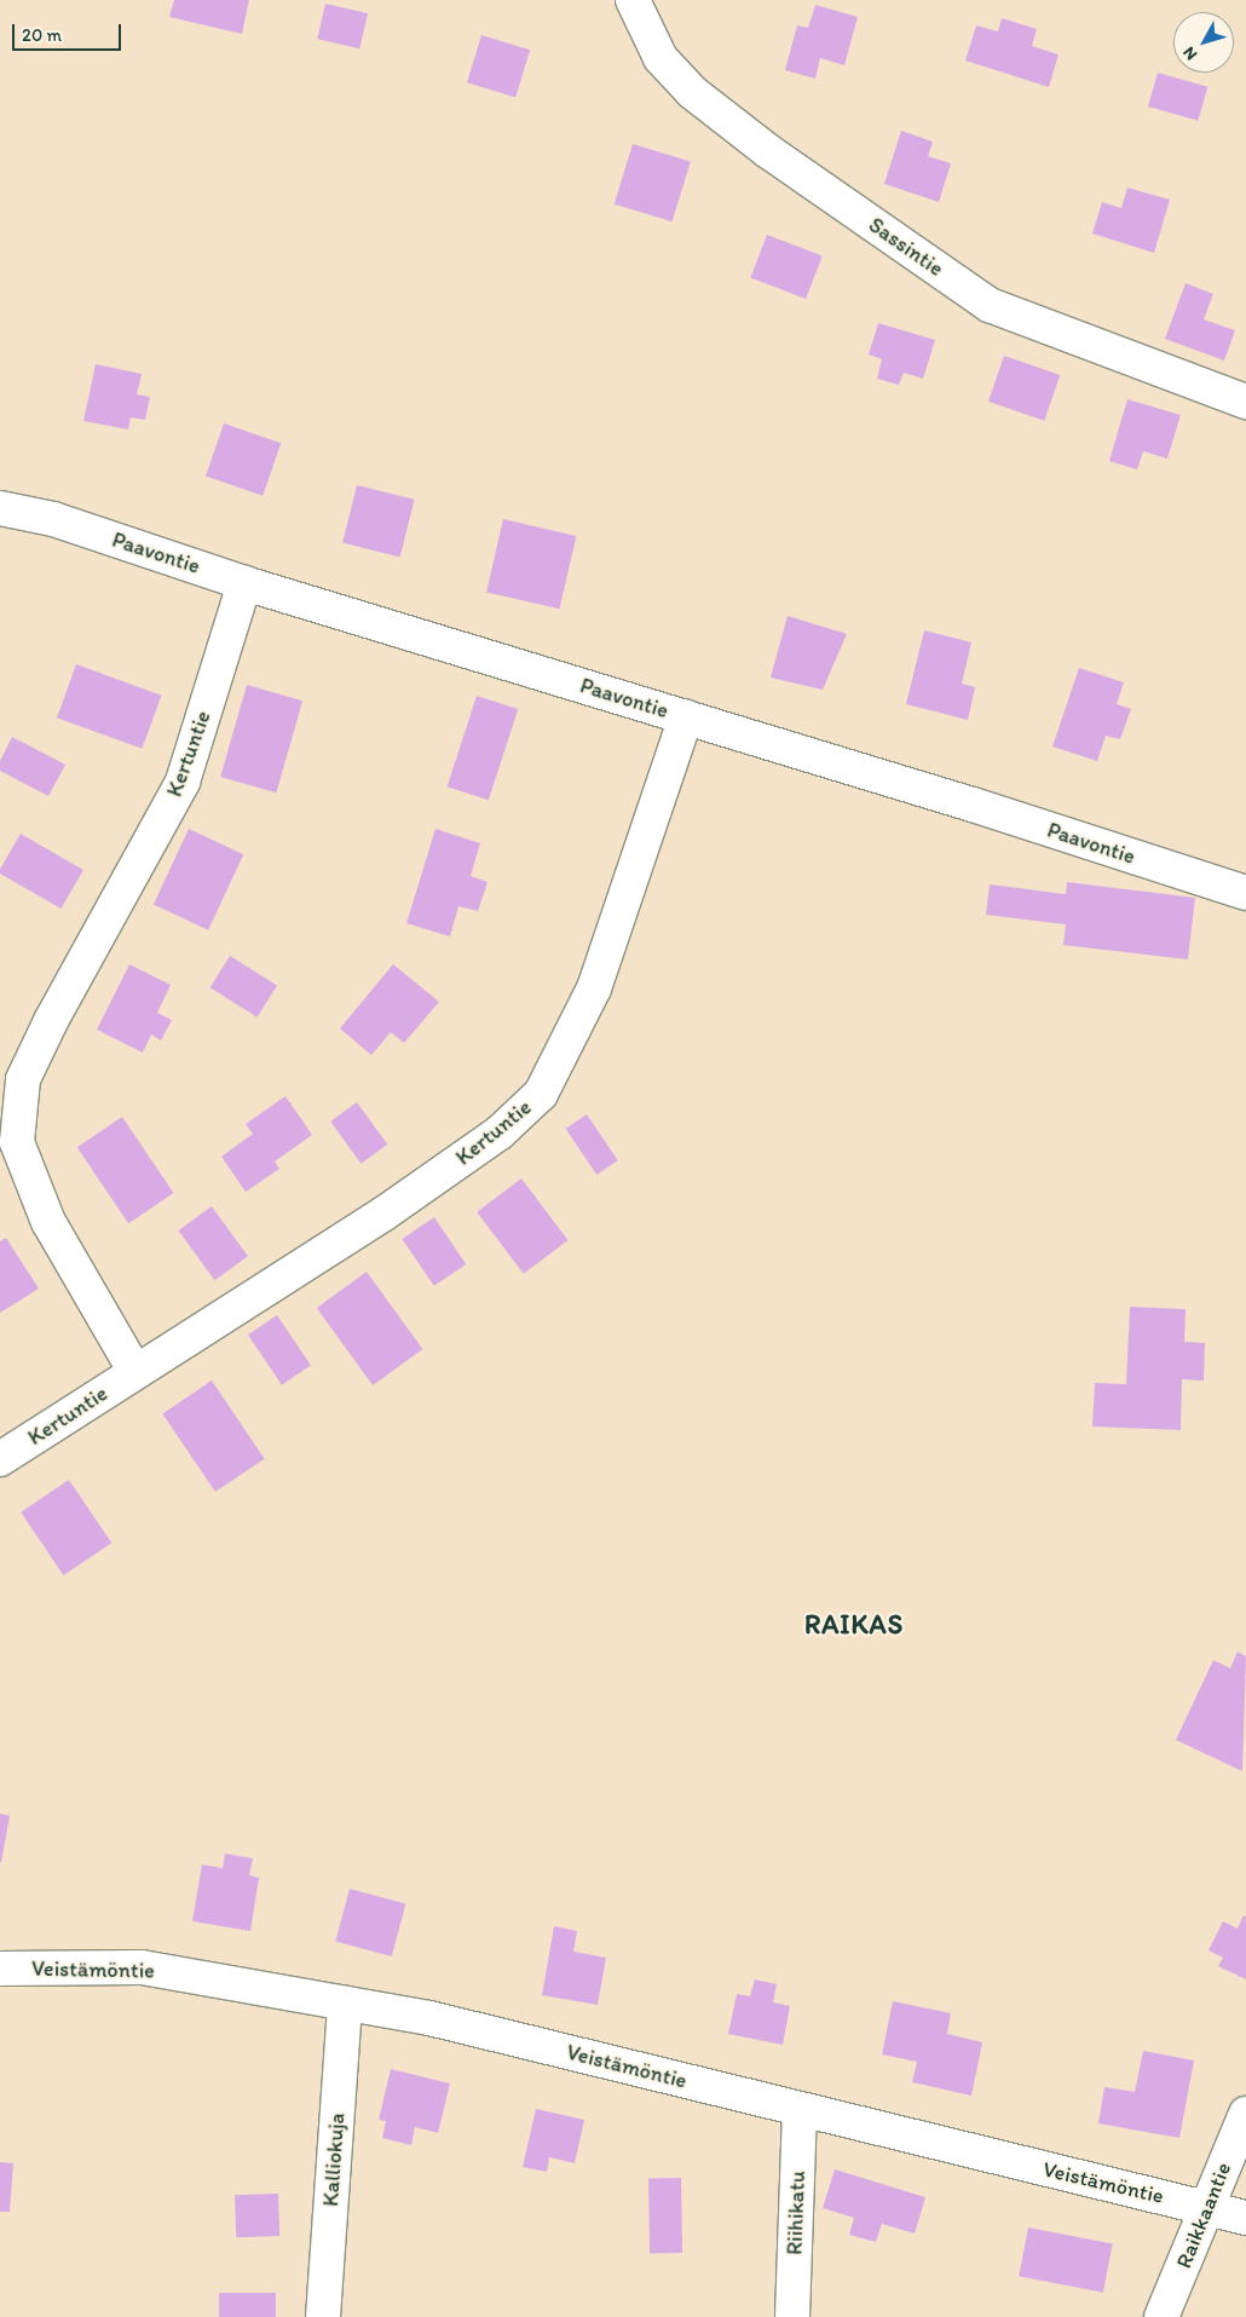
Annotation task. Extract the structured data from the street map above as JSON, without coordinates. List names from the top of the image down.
{
  "streets": {
    "street": [
      "Sassintie",
      "Paavontie",
      "Kertuntie",
      "Veistämöntie",
      "Kalliokuja",
      "Riihikatu",
      "Raikkaantie"
    ]
  },
  "crossings": [
    ["Paavontie", "Kertuntie"],
    ["Veistämöntie", "Kalliokuja"],
    ["Veistämöntie", "Riihikatu"],
    ["Veistämöntie", "Raikkaantie"]
  ],
  "districts": ["RAIKAS"],
  "scale_bar": "20 m",
  "north": "bottom left"
}
